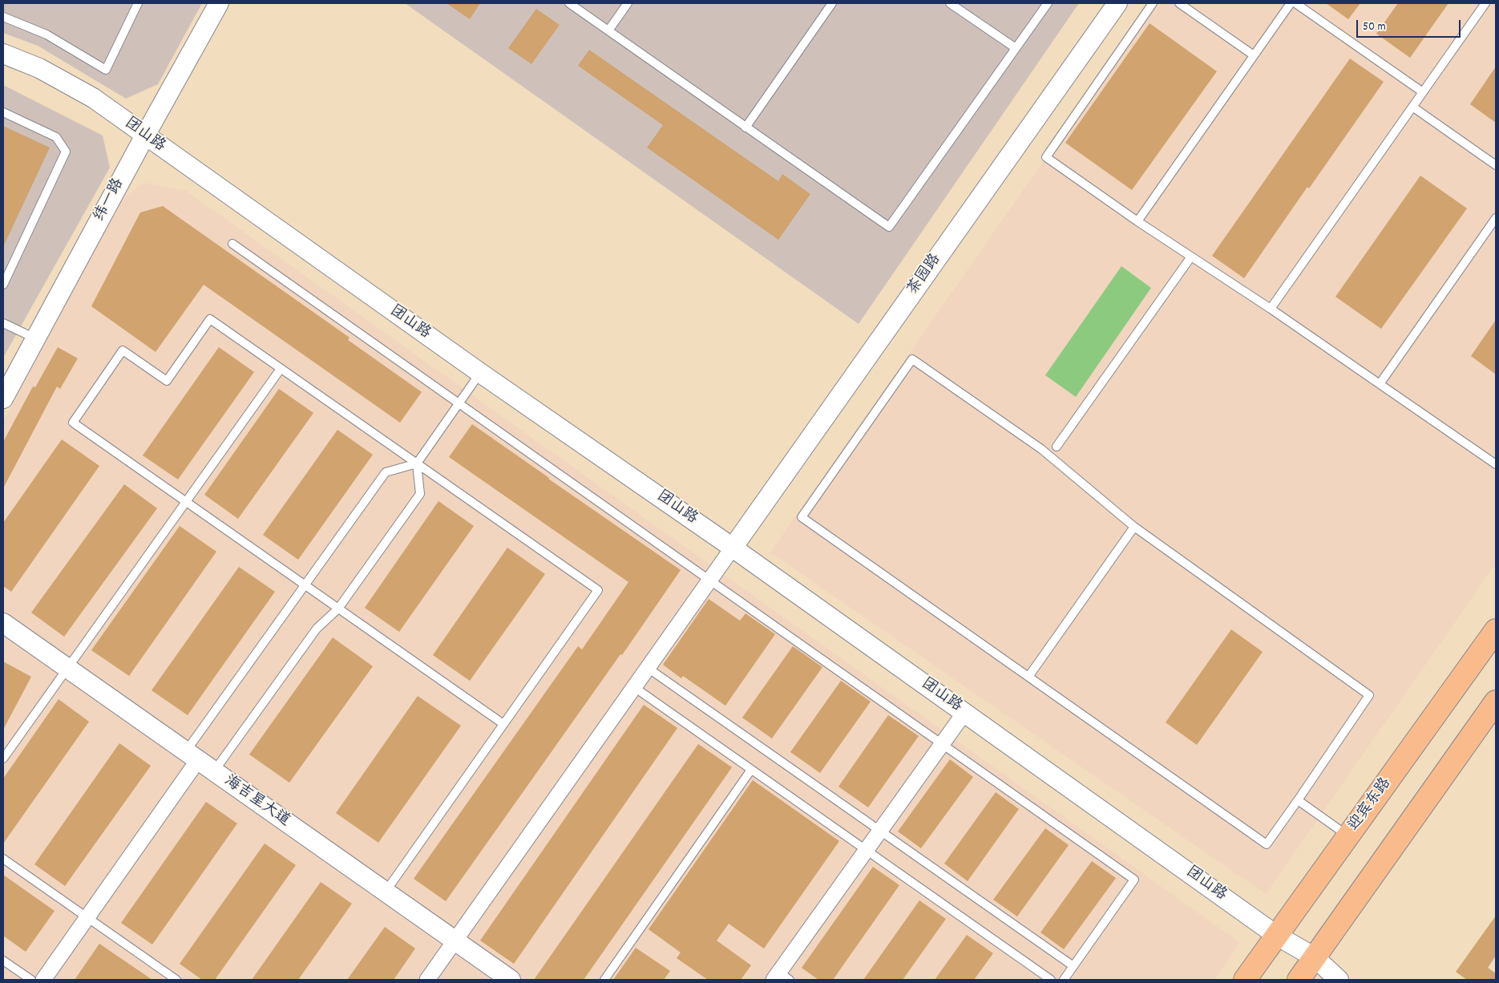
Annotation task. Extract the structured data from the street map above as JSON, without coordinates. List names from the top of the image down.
{
  "streets": {
    "highway": ["迎宾东路"],
    "street": [
      "团山路",
      "纬一路",
      "茶园路",
      "海吉星大道"
    ]
  },
  "crossings": [
    ["团山路", "纬一路"],
    ["团山路", "茶园路"],
    ["团山路", "迎宾东路"]
  ],
  "scale_bar": "50 m"
}
